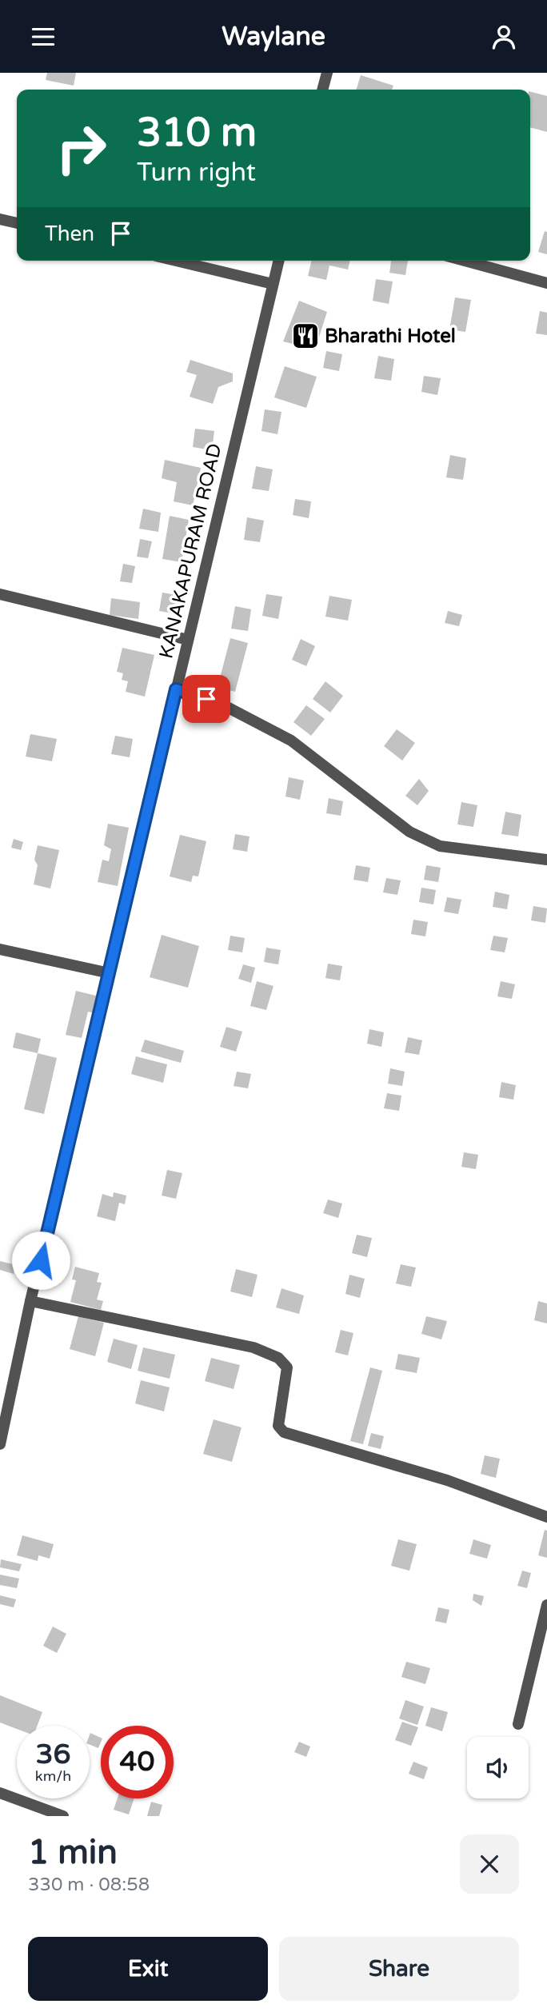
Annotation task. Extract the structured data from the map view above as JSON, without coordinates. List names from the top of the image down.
{
  "streets": {
    "street": ["KANAKAPURAM ROAD"]
  },
  "places": {
    "restaurant": ["Bharathi Hotel"]
  },
  "page": {
    "header": "Waylane",
    "turn": ["310 m", "Turn right"],
    "then": "Then",
    "speed": "36 km/h",
    "limit": "40",
    "heading": ["1 min", "330 m · 08:58"],
    "buttons": ["Exit", "Share"]
  }
}
